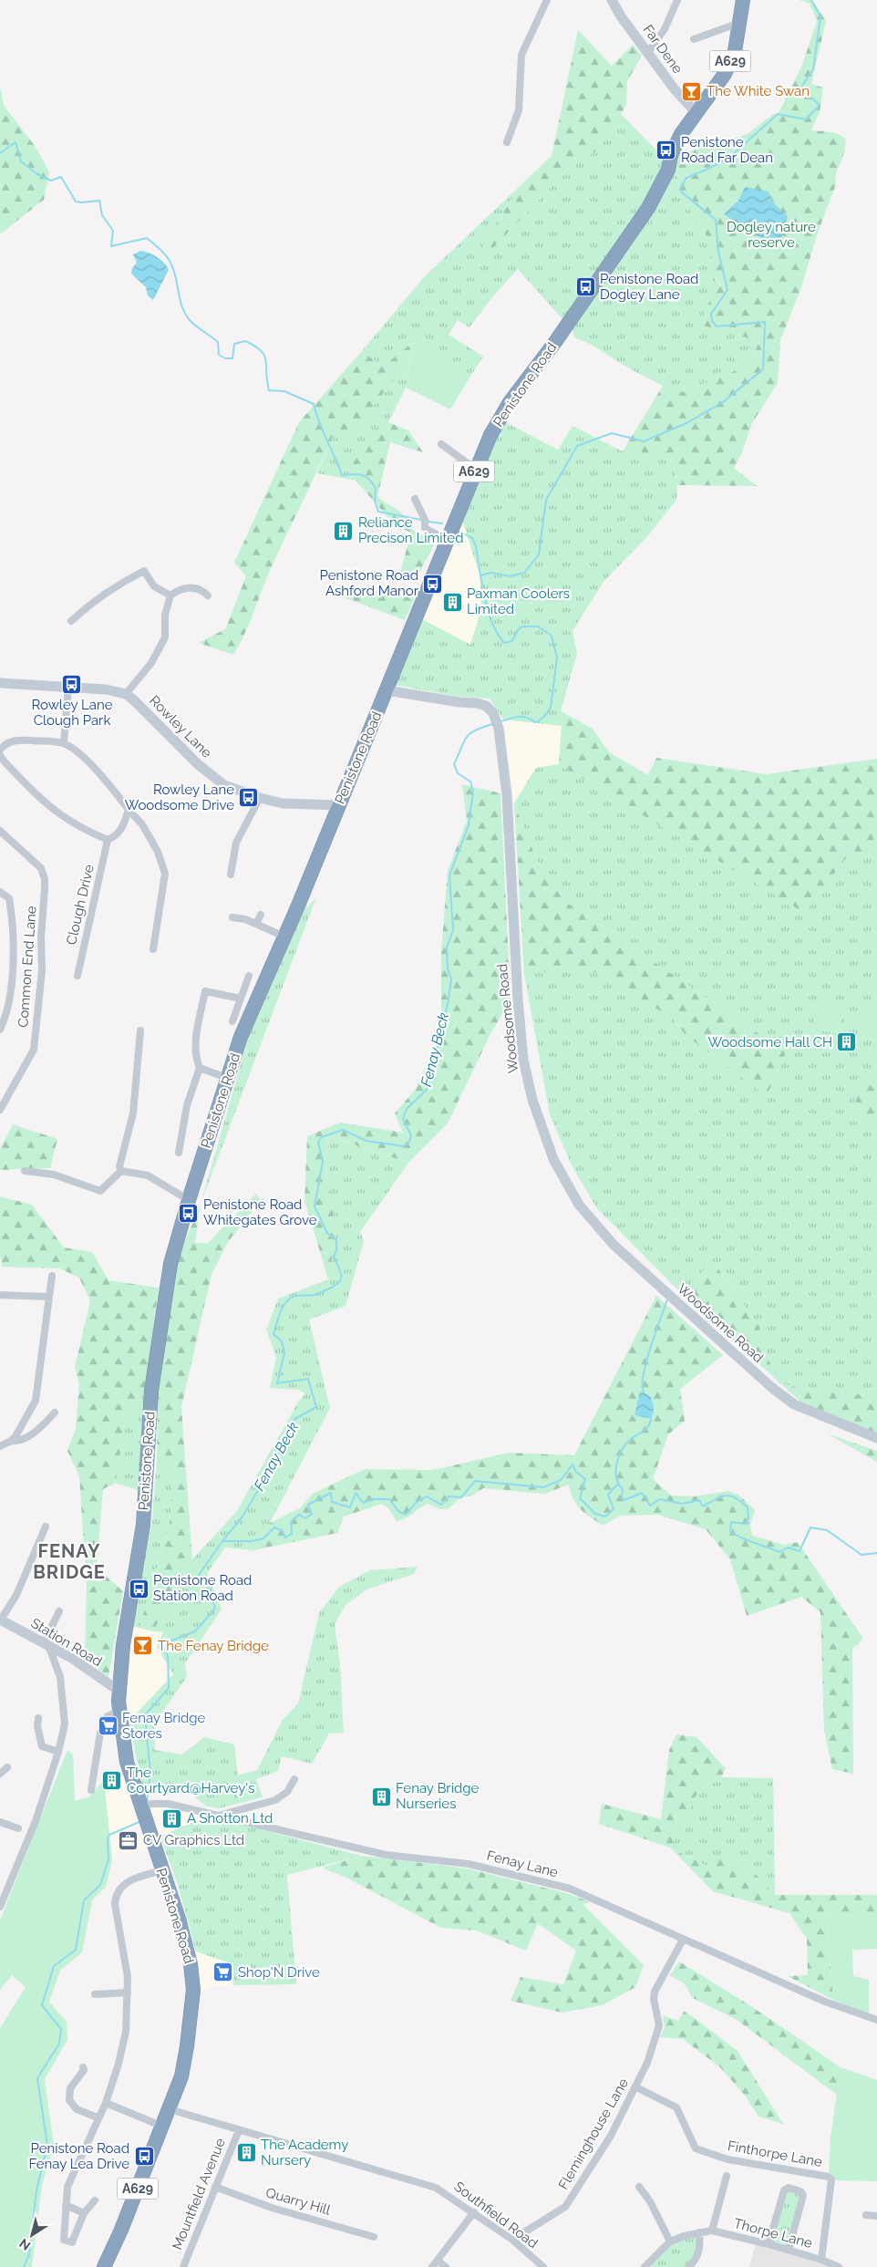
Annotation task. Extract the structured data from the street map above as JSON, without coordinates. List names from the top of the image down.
{
  "streets": {
    "highway": ["A629", "Penistone Road"],
    "street": [
      "Far Dene",
      "Rowley Lane",
      "Clough Drive",
      "Common End Lane",
      "Woodsome Road",
      "Station Road",
      "Fenay Lane",
      "Fleminghouse Lane",
      "Finthorpe Lane",
      "Mountfield Avenue",
      "Quarry Hill",
      "Southfield Road",
      "Thorpe Lane"
    ]
  },
  "crossings": [
    ["Far Dene", "Penistone Road"],
    ["Penistone Road", "Rowley Lane"],
    ["Penistone Road", "Woodsome Road"],
    ["Penistone Road", "Station Road"],
    ["Penistone Road", "Fenay Lane"],
    ["Penistone Road", "Southfield Road"],
    ["Fenay Lane", "Fleminghouse Lane"],
    ["Fleminghouse Lane", "Finthorpe Lane"],
    ["Fleminghouse Lane", "Southfield Road"],
    ["Finthorpe Lane", "Thorpe Lane"],
    ["Mountfield Avenue", "Quarry Hill"],
    ["Mountfield Avenue", "Southfield Road"]
  ],
  "districts": ["FENAY BRIDGE"],
  "water": ["Fenay Beck"],
  "parks": ["Dogley nature reserve"],
  "places": {
    "bar": ["The White Swan", "The Fenay Bridge"],
    "bus stop": [
      "Penistone Road Far Dean",
      "Penistone Road Dogley Lane",
      "Penistone Road Ashford Manor",
      "Rowley Lane Clough Park",
      "Rowley Lane Woodsome Drive",
      "Penistone Road Whitegates Grove",
      "Penistone Road Station Road",
      "Penistone Road Fenay Lea Drive"
    ],
    "building": [
      "Reliance Precison Limited",
      "Paxman Coolers Limited",
      "Woodsome Hall CH",
      "The Courtyard@Harvey's",
      "Fenay Bridge Nurseries",
      "A Shotton Ltd",
      "The Academy Nursery"
    ],
    "supermarket": ["Fenay Bridge Stores", "Shop'N Drive"],
    "office": ["CV Graphics Ltd"]
  },
  "north": "bottom left"
}
